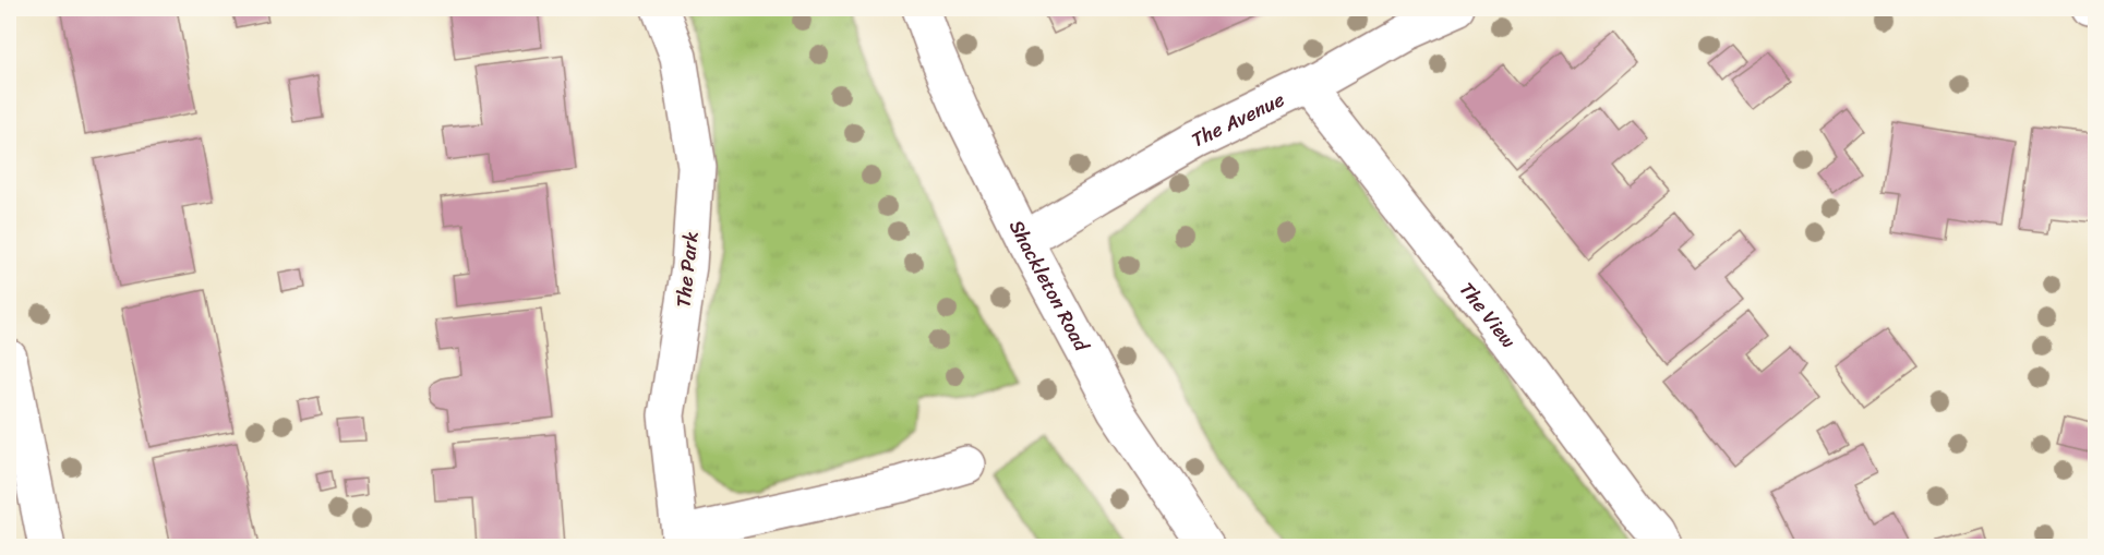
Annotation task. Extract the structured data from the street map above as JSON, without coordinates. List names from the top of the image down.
{
  "streets": {
    "street": [
      "The Avenue",
      "The Park",
      "Shackleton Road",
      "The View"
    ]
  },
  "crossings": [
    ["The Avenue", "Shackleton Road"],
    ["The Avenue", "The View"]
  ]
}
